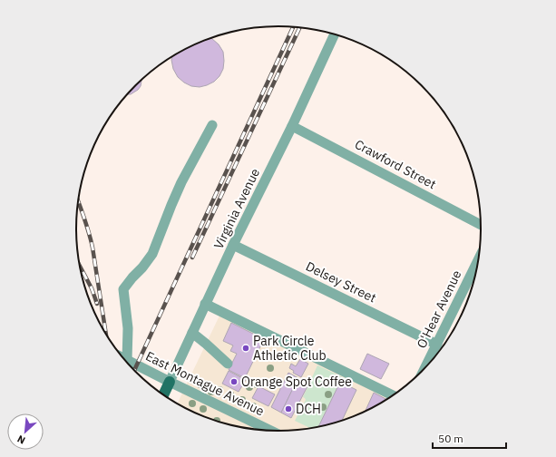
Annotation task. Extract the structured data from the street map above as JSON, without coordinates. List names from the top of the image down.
{
  "streets": {
    "main road": ["Virginia Avenue"],
    "street": [
      "Crawford Street",
      "Delsey Street",
      "O'Hear Avenue",
      "East Montague Avenue"
    ]
  },
  "crossings": [
    ["Crawford Street", "Virginia Avenue"],
    ["Virginia Avenue", "Delsey Street"],
    ["Virginia Avenue", "East Montague Avenue"],
    ["Delsey Street", "O'Hear Avenue"]
  ],
  "places": ["Park Circle Athletic Club", "Orange Spot Coffee", "DCH"],
  "scale_bar": "50 m",
  "north": "bottom left"
}
